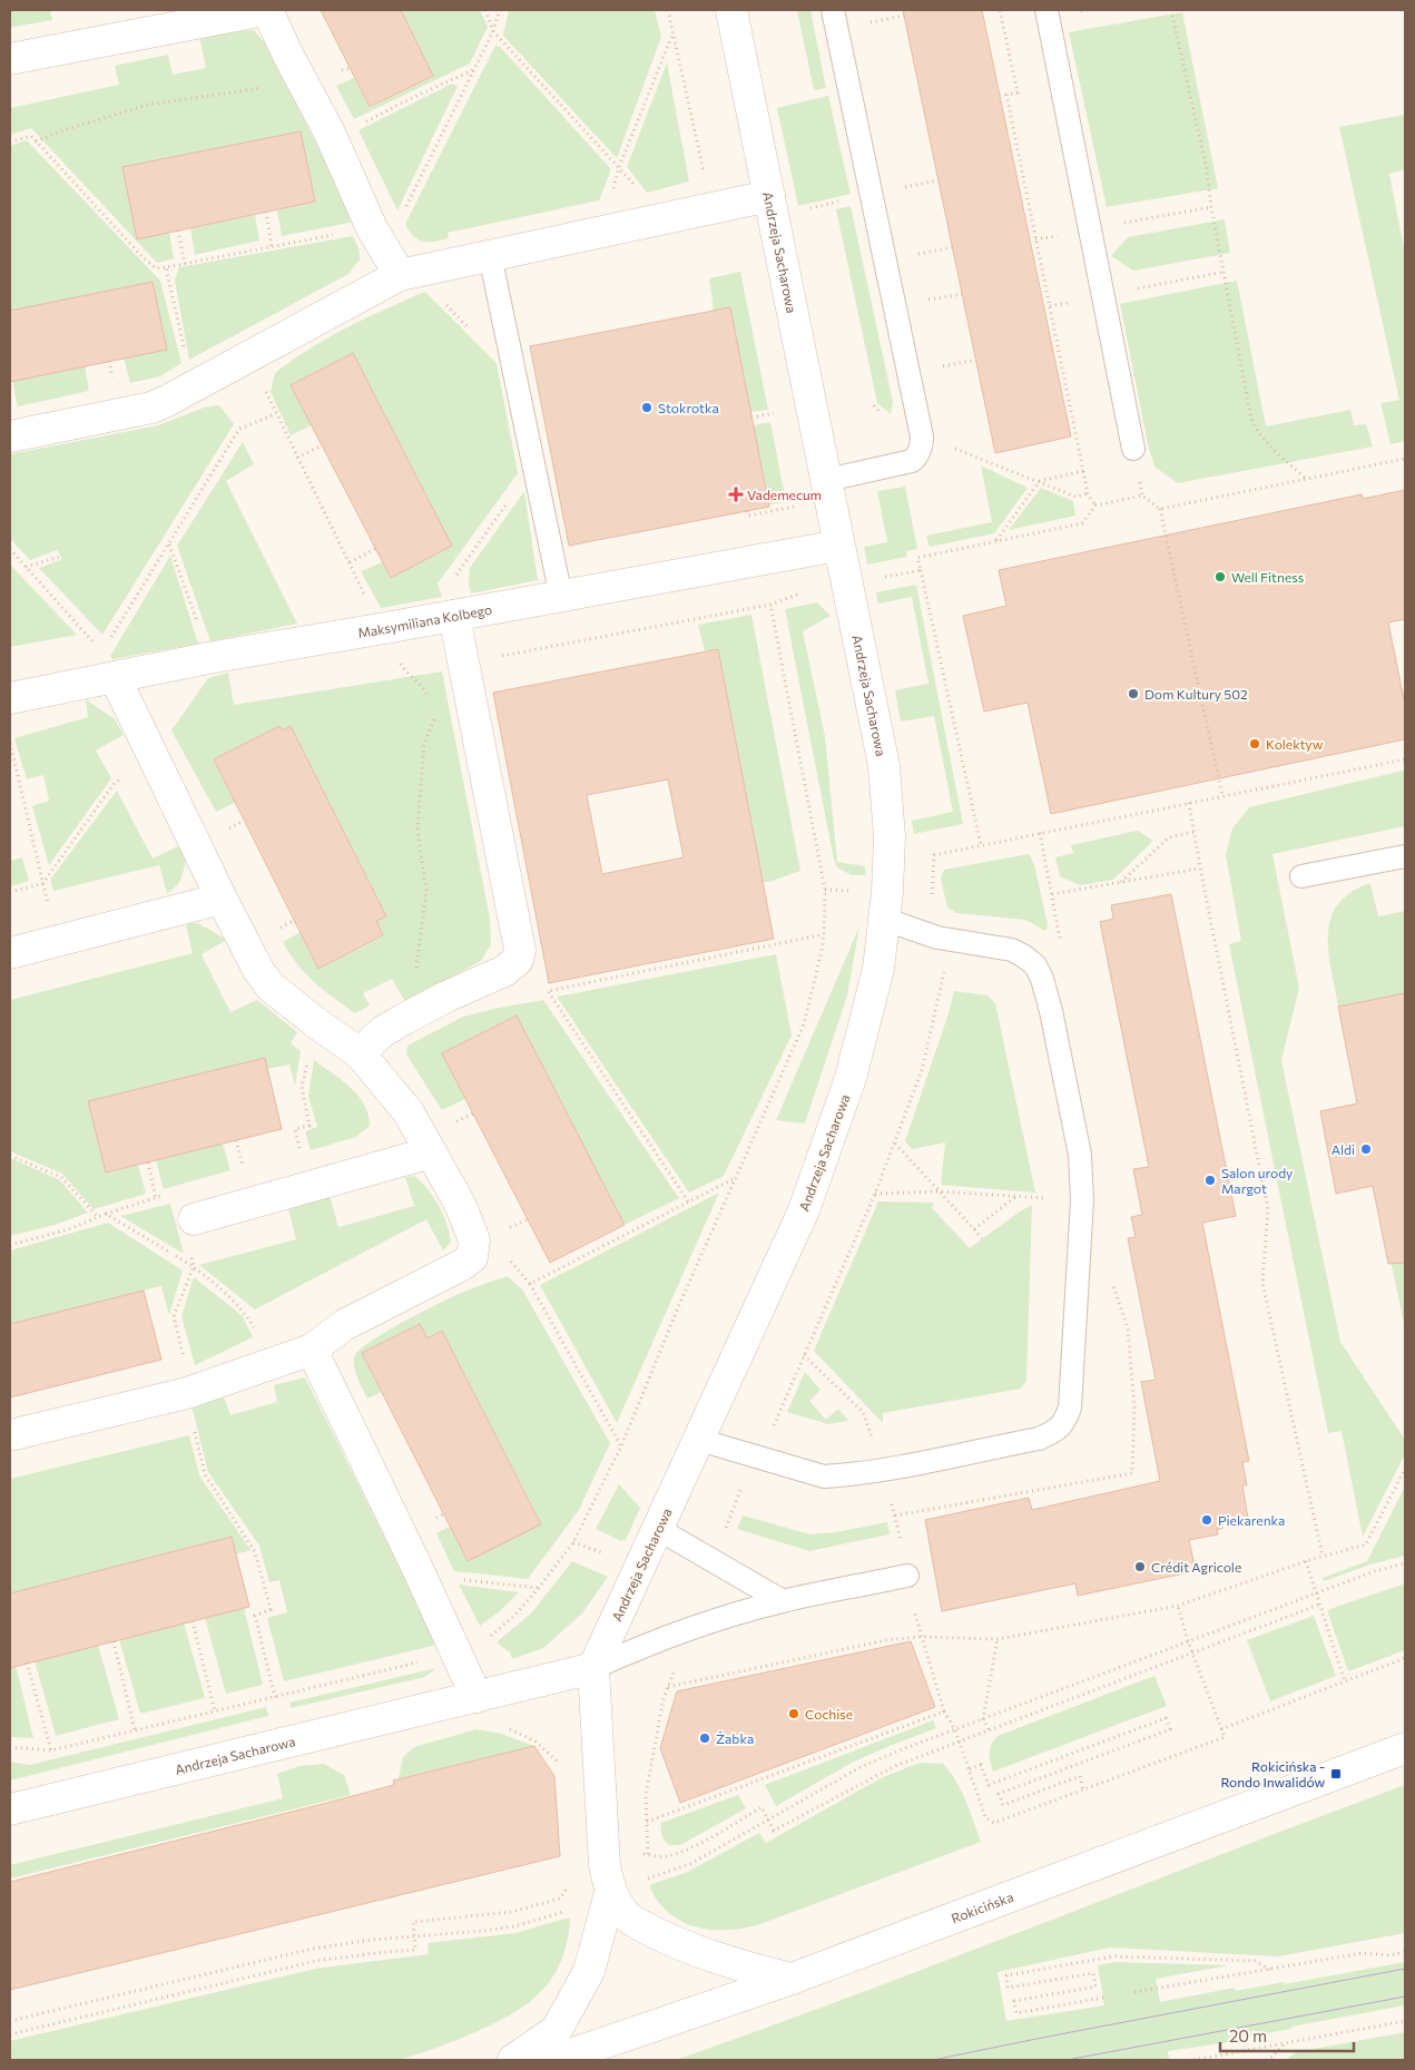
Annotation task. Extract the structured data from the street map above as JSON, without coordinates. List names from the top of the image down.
{
  "streets": {
    "street": ["Andrzeja Sacharowa", "Maksymiliana Kolbego", "Rokicińska"]
  },
  "crossings": [
    ["Andrzeja Sacharowa", "Maksymiliana Kolbego"]
  ],
  "places": {
    "other": [
      "Stokrotka",
      "Well Fitness",
      "Dom Kultury 502",
      "Kolektyw",
      "Aldi",
      "Salon urody Margot",
      "Piekarenka",
      "Crédit Agricole",
      "Cochise",
      "Żabka"
    ],
    "health": ["Vademecum"],
    "transit": ["Rokicińska - Rondo Inwalidów"]
  },
  "scale_bar": "20 m"
}
